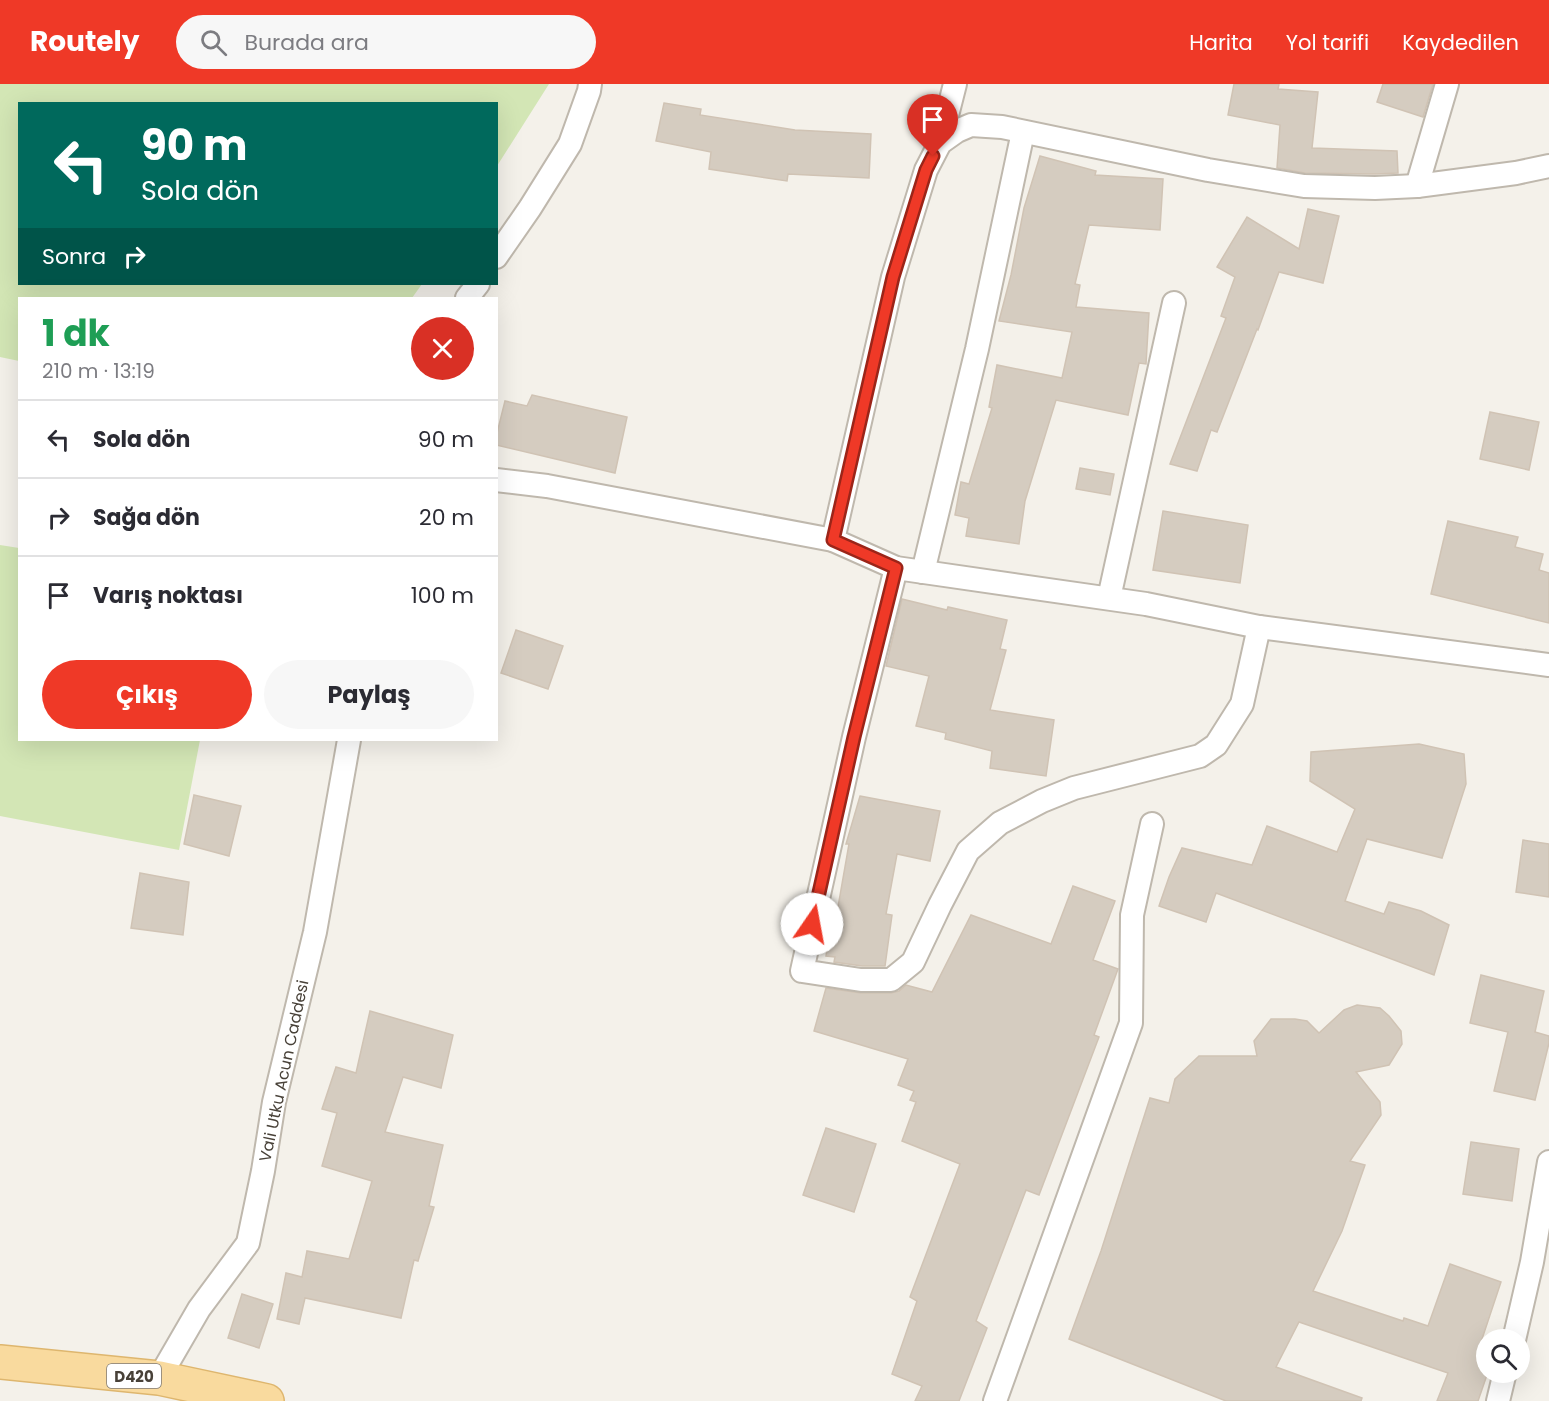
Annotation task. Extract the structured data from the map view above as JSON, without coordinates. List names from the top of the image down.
{
  "streets": {
    "main road": ["D420"],
    "street": ["Vali Utku Acun Caddesi"]
  },
  "crossings": [
    ["Vali Utku Acun Caddesi", "D420"]
  ],
  "page": {
    "header": "Routely",
    "search": "Burada ara",
    "nav": ["Harita", "Yol tarifi", "Kaydedilen"],
    "turn": ["90 m", "Sola dön"],
    "then": "Sonra",
    "heading": ["1 dk", "210 m · 13:19"],
    "list": [
      {
        "name": "Sola dön",
        "value": "90 m"
      },
      {
        "name": "Sağa dön",
        "value": "20 m"
      },
      {
        "name": "Varış noktası",
        "value": "100 m"
      }
    ],
    "buttons": ["Çıkış", "Paylaş"]
  }
}
